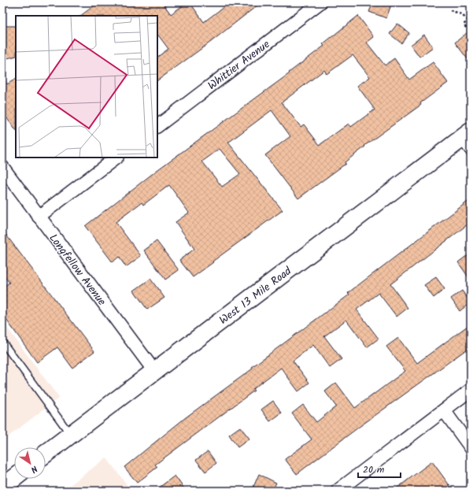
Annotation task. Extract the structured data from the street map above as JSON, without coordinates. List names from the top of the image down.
{
  "streets": {
    "main road": ["West 13 Mile Road"],
    "street": ["Whittier Avenue", "Longfellow Avenue"]
  },
  "crossings": [
    ["Longfellow Avenue", "West 13 Mile Road"]
  ],
  "scale_bar": "20 m",
  "north": "bottom right"
}
